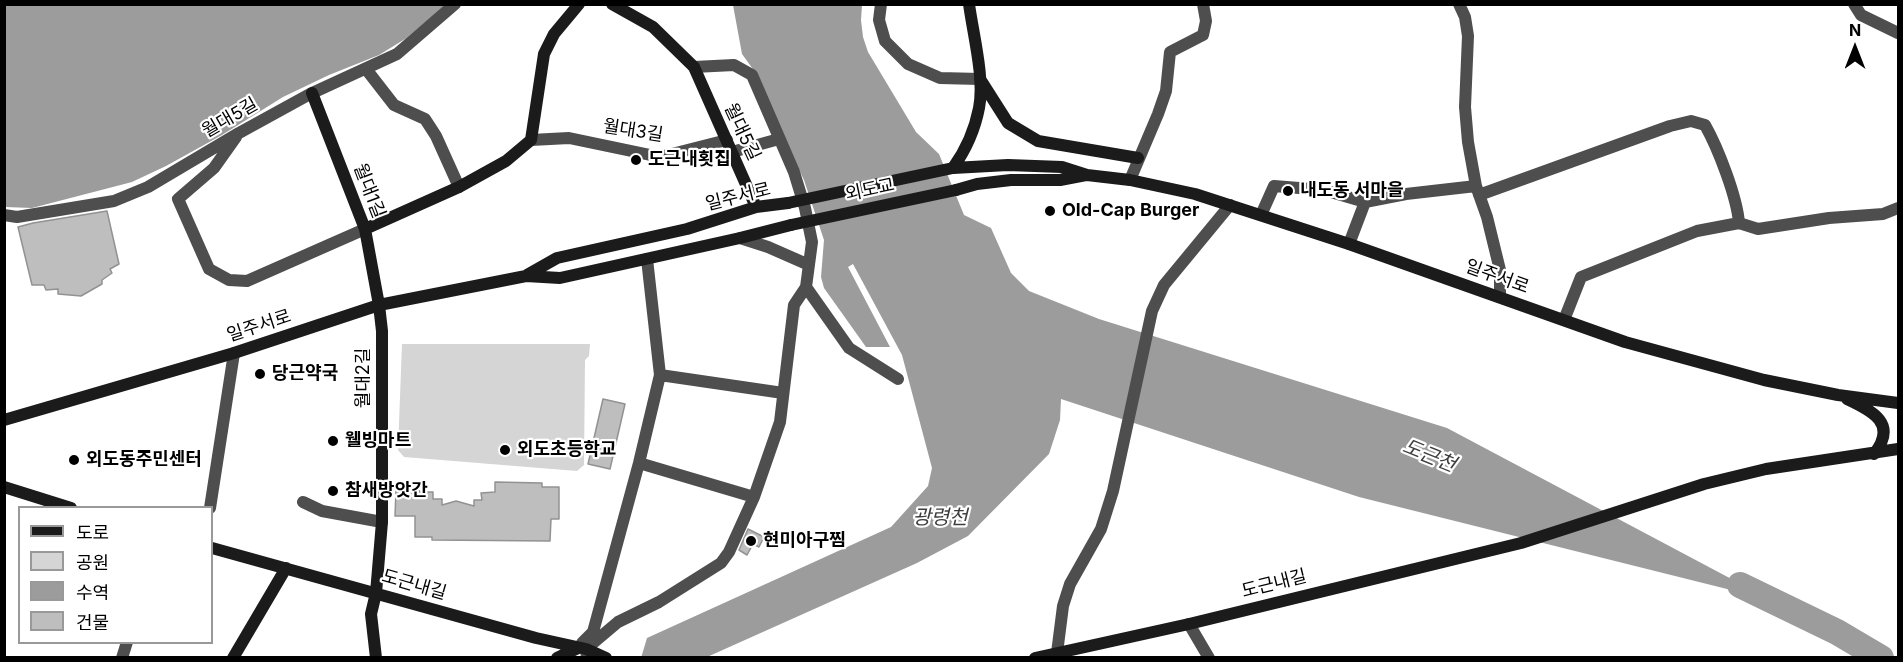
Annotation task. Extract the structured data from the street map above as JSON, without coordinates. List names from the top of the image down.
{
  "streets": {
    "main road": [
      "월대5길",
      "외도교",
      "월대1길",
      "일주서로",
      "월대2길",
      "도근내길"
    ],
    "street": ["월대3길"]
  },
  "crossings": [
    ["월대5길", "월대3길"],
    ["월대5길", "월대1길"],
    ["월대5길", "일주서로"],
    ["외도교", "일주서로"],
    ["월대1길", "일주서로"],
    ["월대1길", "월대2길"],
    ["일주서로", "월대2길"],
    ["월대2길", "도근내길"]
  ],
  "water": ["도근천", "광령천"],
  "places": [
    "도근내횟집",
    "내도동 서마을",
    "Old-Cap Burger",
    "당근약국",
    "웰빙마트",
    "외도초등학교",
    "외도동주민센터",
    "참새방앗간",
    "현미아구찜"
  ],
  "legend": [
    "도로",
    "공원",
    "수역",
    "건물"
  ],
  "north": "top"
}
